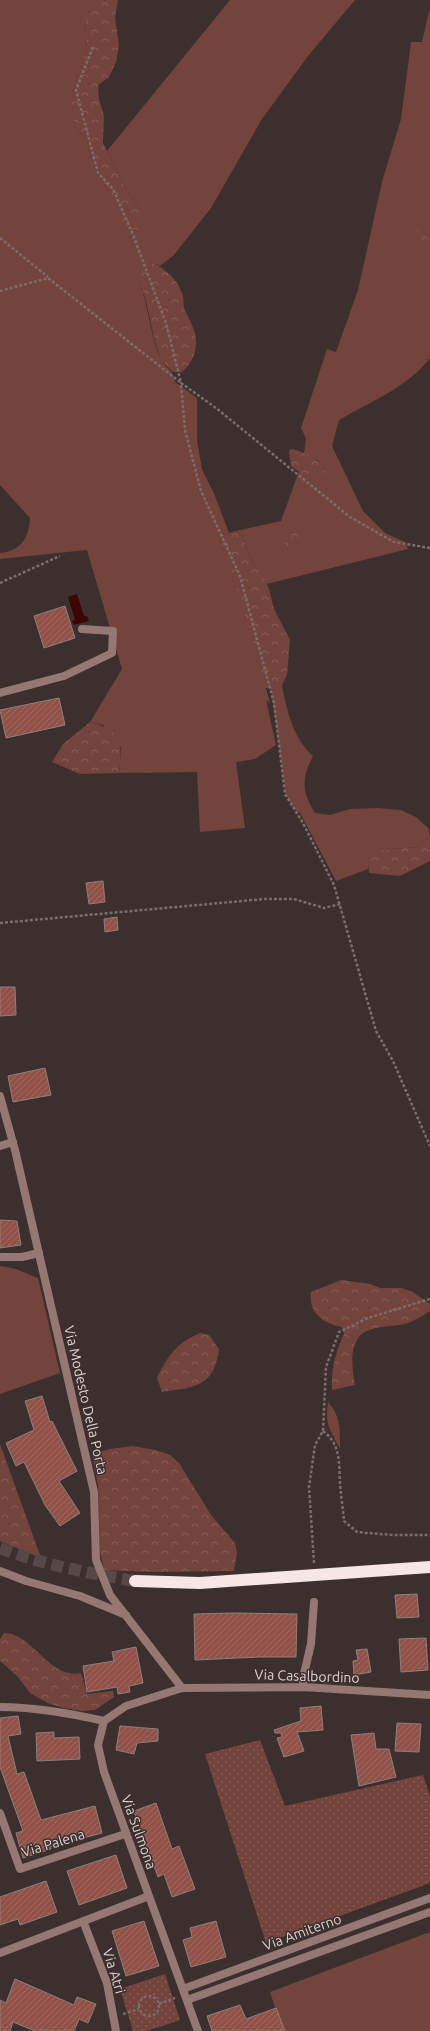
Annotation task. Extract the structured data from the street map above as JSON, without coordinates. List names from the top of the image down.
{
  "streets": {
    "street": [
      "Via Modesto Della Porta",
      "Via Casalbordino",
      "Via Sulmona",
      "Via Palena",
      "Via Amiterno",
      "Via Atri"
    ]
  },
  "crossings": [
    ["Via Modesto Della Porta", "Via Casalbordino"],
    ["Via Sulmona", "Via Palena"],
    ["Via Sulmona", "Via Amiterno"]
  ]
}
